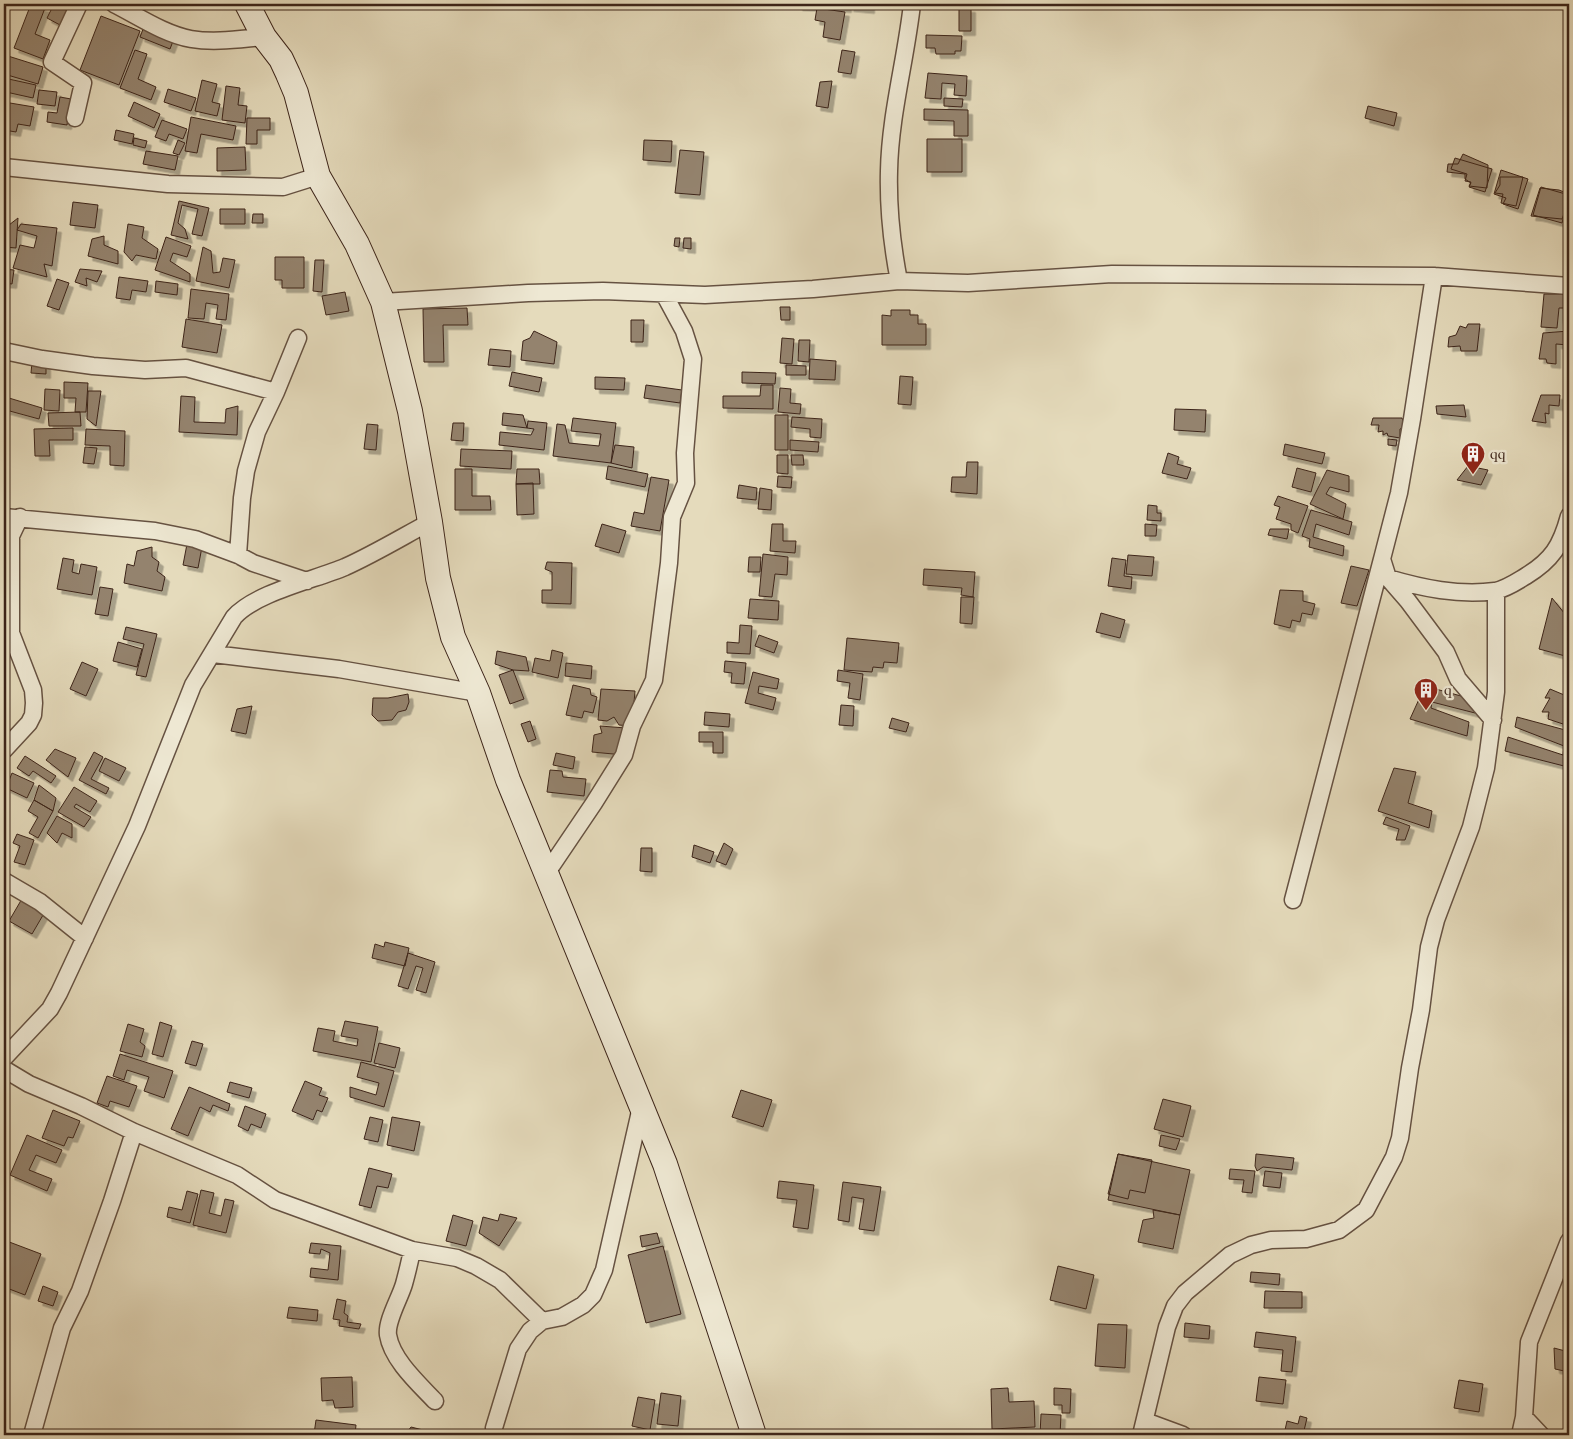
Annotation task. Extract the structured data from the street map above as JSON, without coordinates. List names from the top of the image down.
{
  "places": {
    "building": ["qq", "q"]
  }
}
